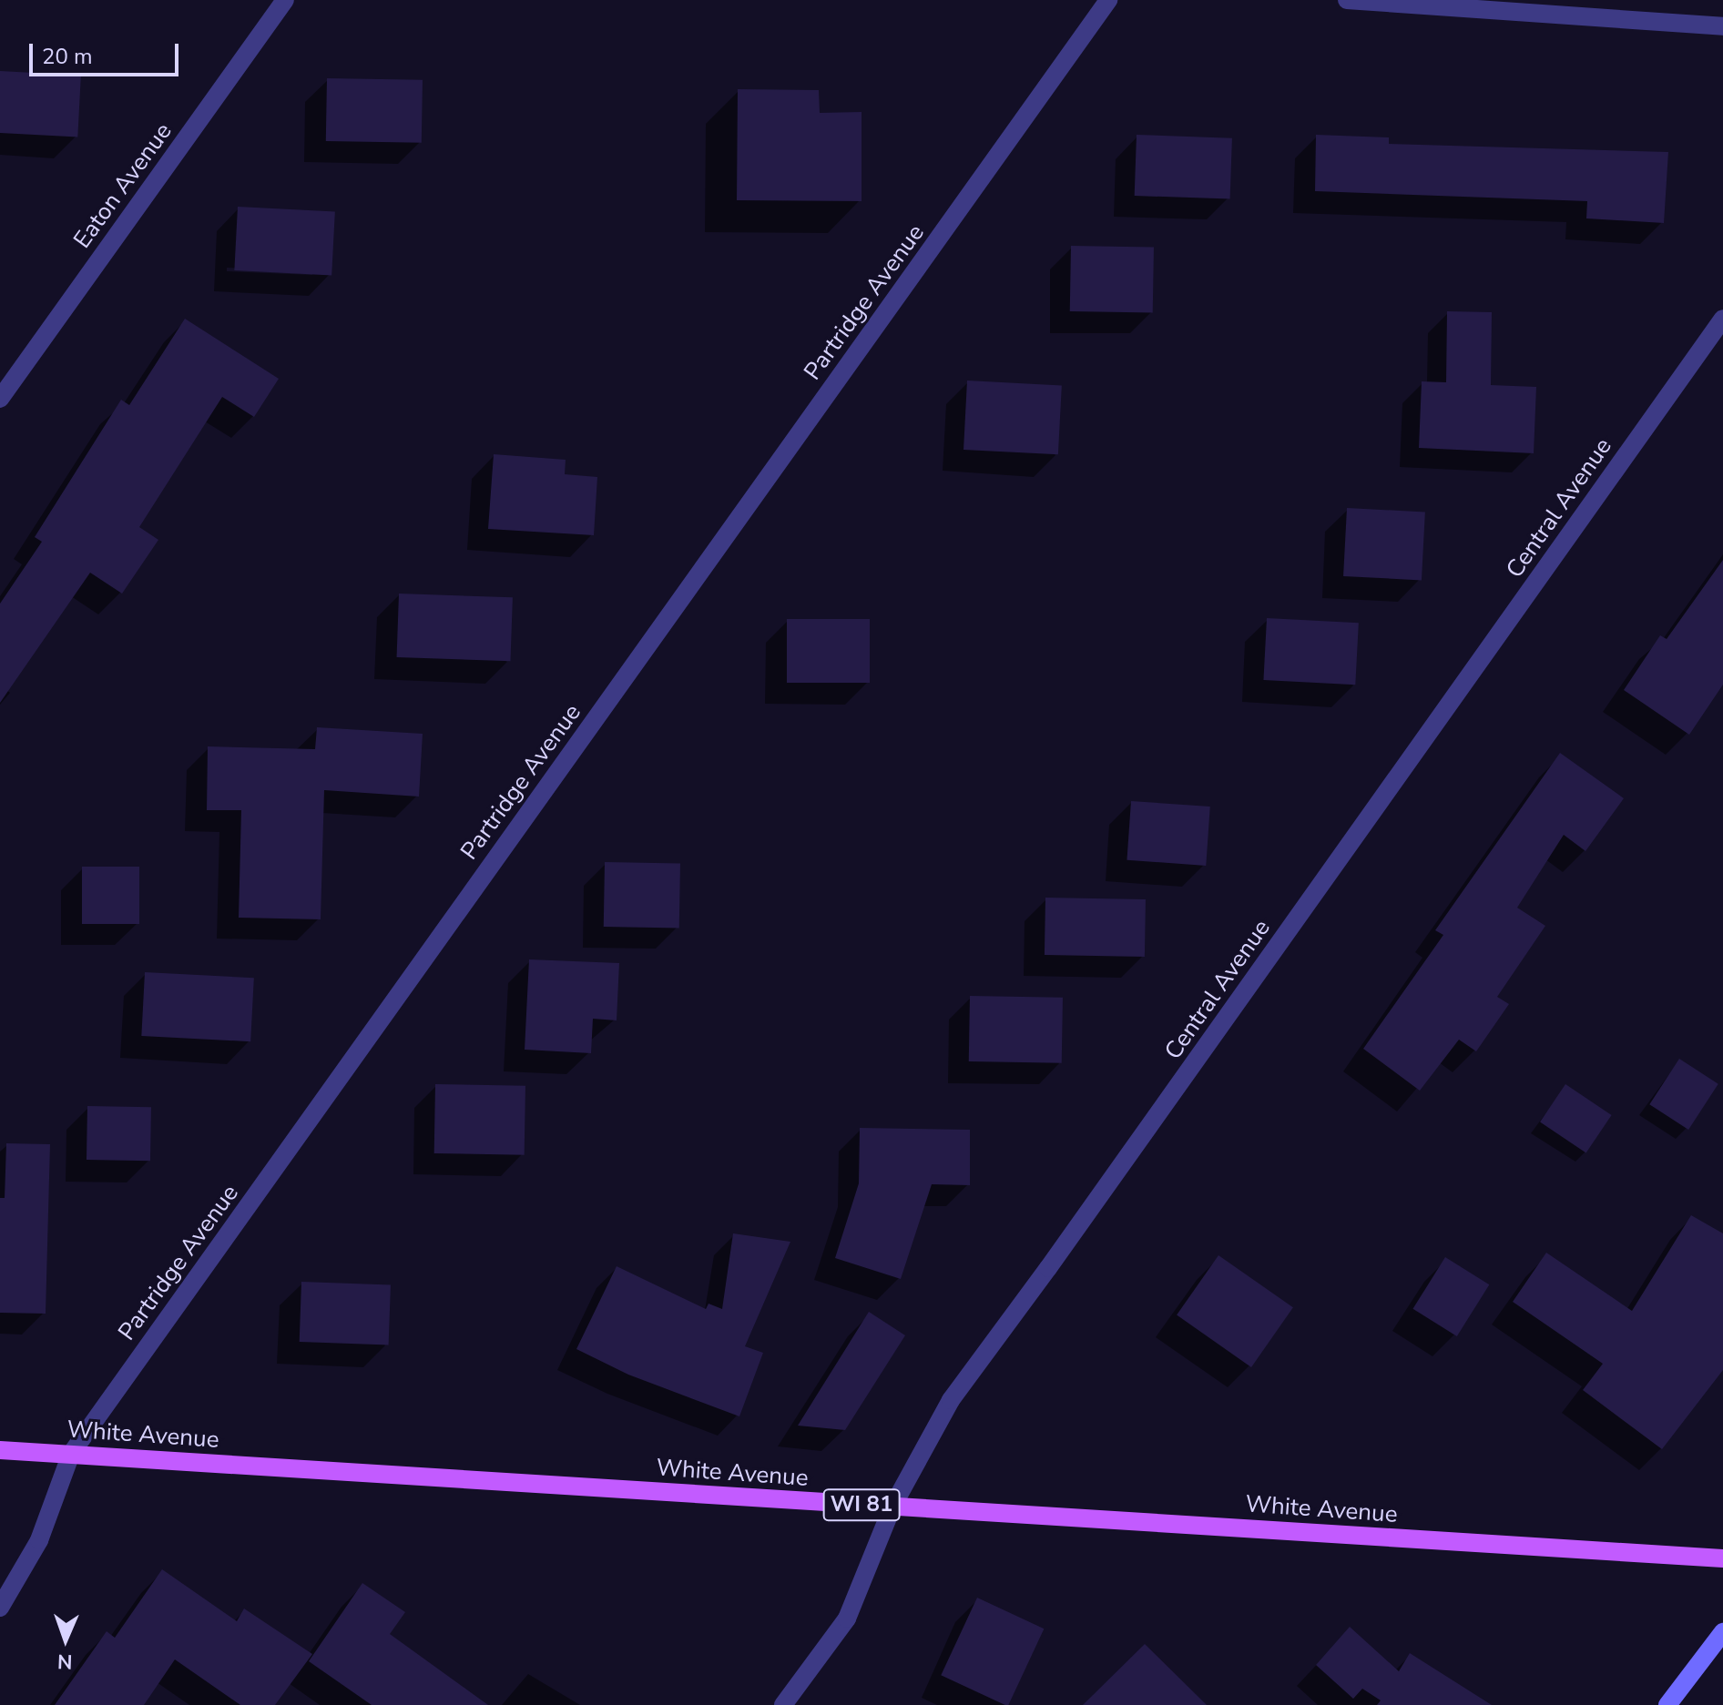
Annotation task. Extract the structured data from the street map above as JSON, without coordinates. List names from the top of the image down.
{
  "streets": {
    "main road": ["White Avenue", "WI 81"],
    "street": ["Eaton Avenue", "Partridge Avenue", "Central Avenue"]
  },
  "crossings": [
    ["Partridge Avenue", "White Avenue"],
    ["Central Avenue", "White Avenue"]
  ],
  "scale_bar": "20 m",
  "north": "bottom"
}
